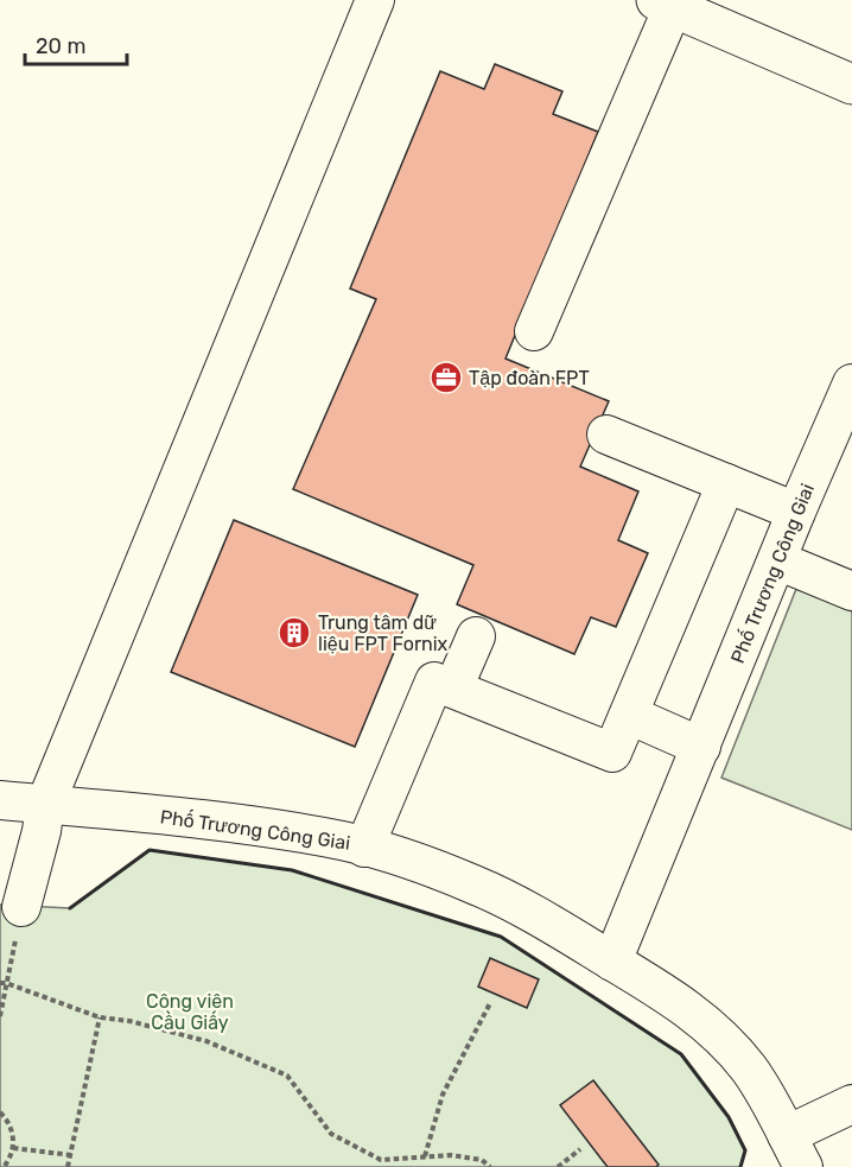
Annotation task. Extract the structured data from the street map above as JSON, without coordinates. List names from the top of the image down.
{
  "streets": {
    "street": ["Phố Trương Công Giai"]
  },
  "parks": ["Công viên Cầu Giấy"],
  "places": {
    "office": ["Tập đoàn FPT"],
    "building": ["Trung tâm dữ liệu FPT Fornix"]
  },
  "scale_bar": "20 m"
}
